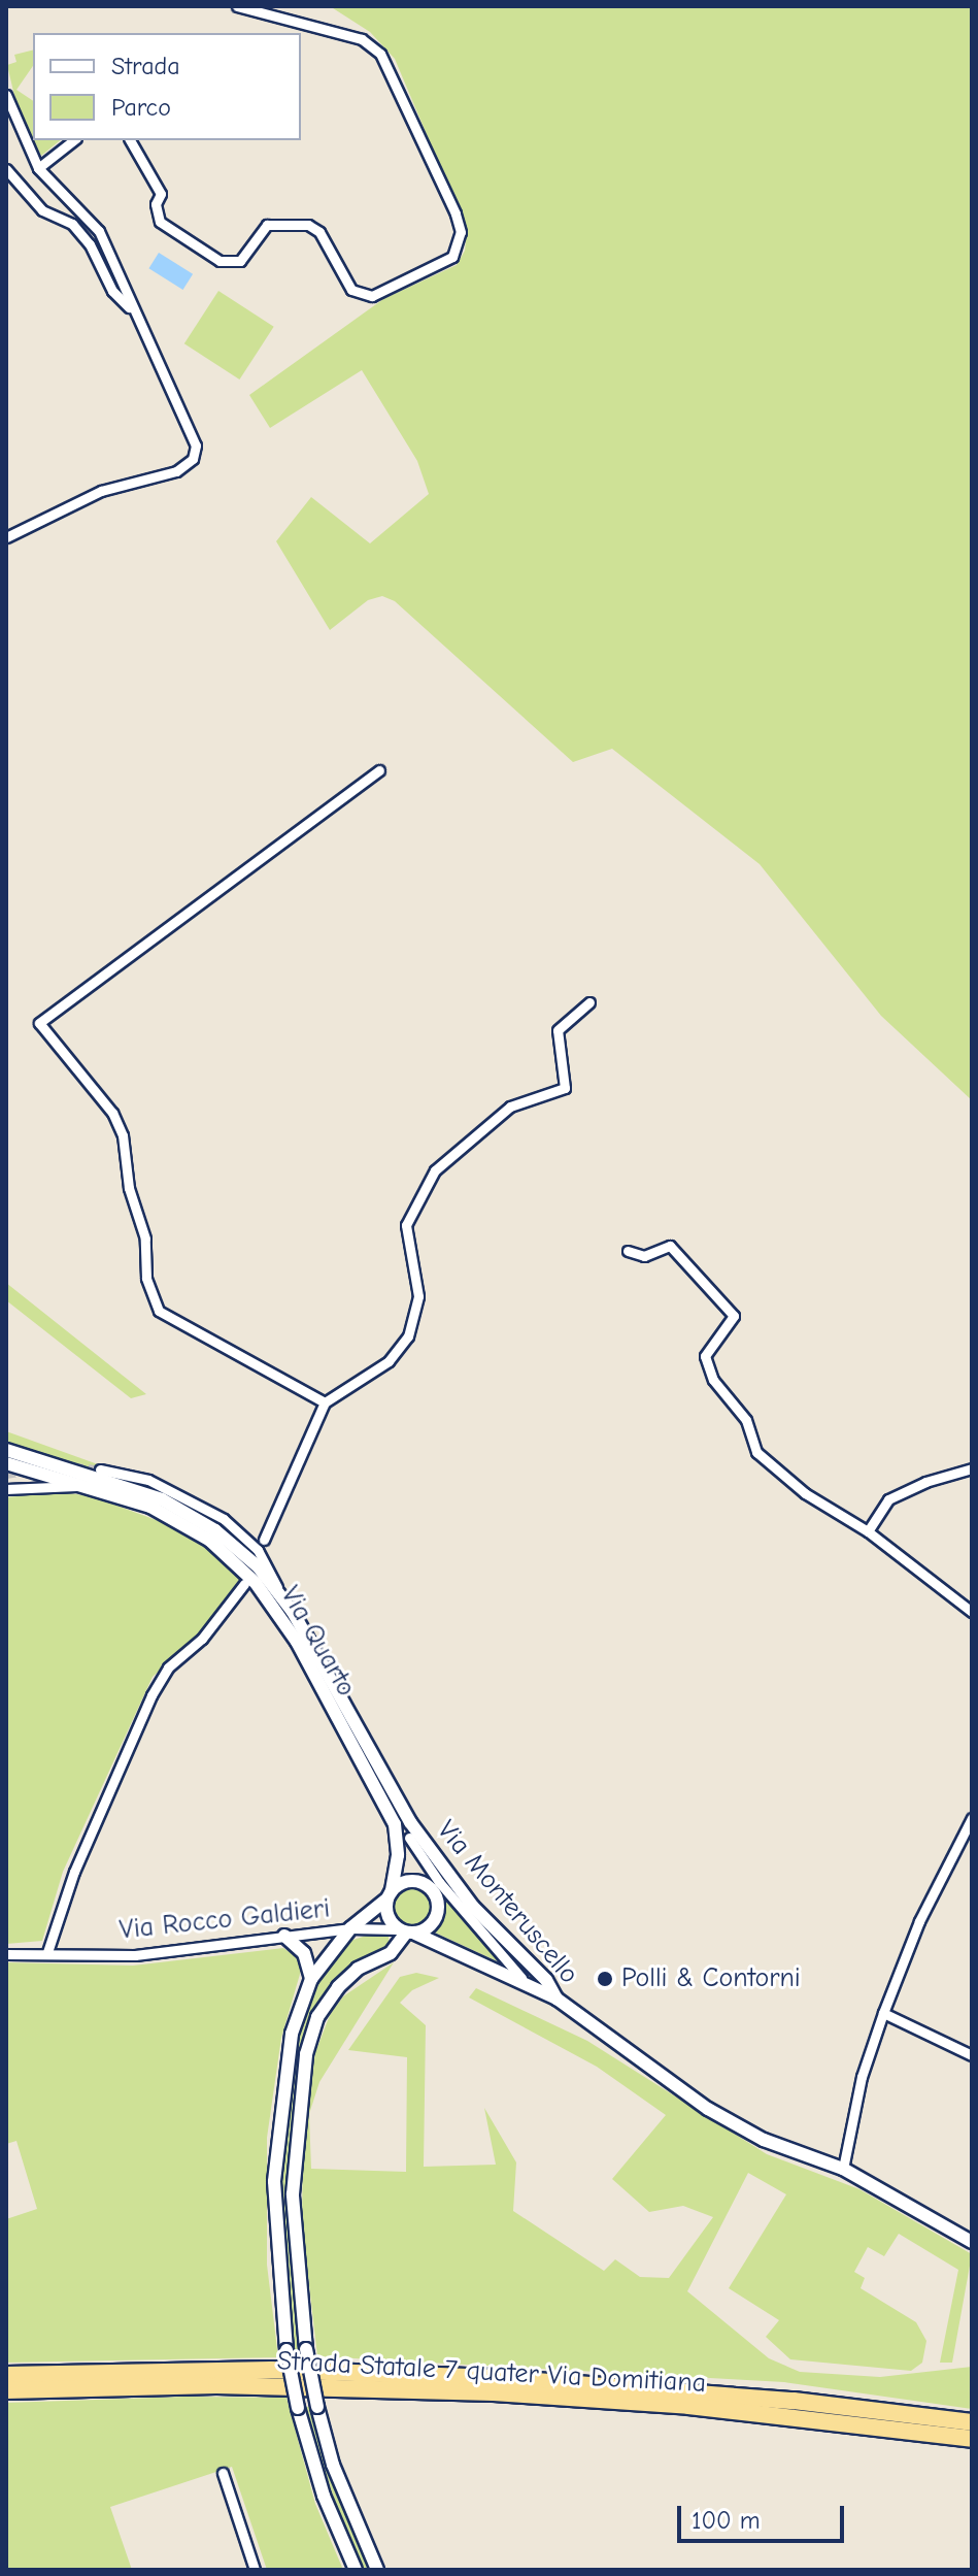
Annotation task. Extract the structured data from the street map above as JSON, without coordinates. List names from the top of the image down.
{
  "streets": {
    "highway": ["Strada Statale 7 quater Via Domitiana"],
    "street": ["Via Quarto", "Via Monteruscello", "Via Rocco Galdieri"]
  },
  "crossings": [
    ["Via Quarto", "Via Monteruscello"],
    ["Via Quarto", "Via Rocco Galdieri"],
    ["Via Monteruscello", "Via Rocco Galdieri"]
  ],
  "places": ["Polli & Contorni"],
  "legend": ["Strada", "Parco"],
  "scale_bar": "100 m"
}
